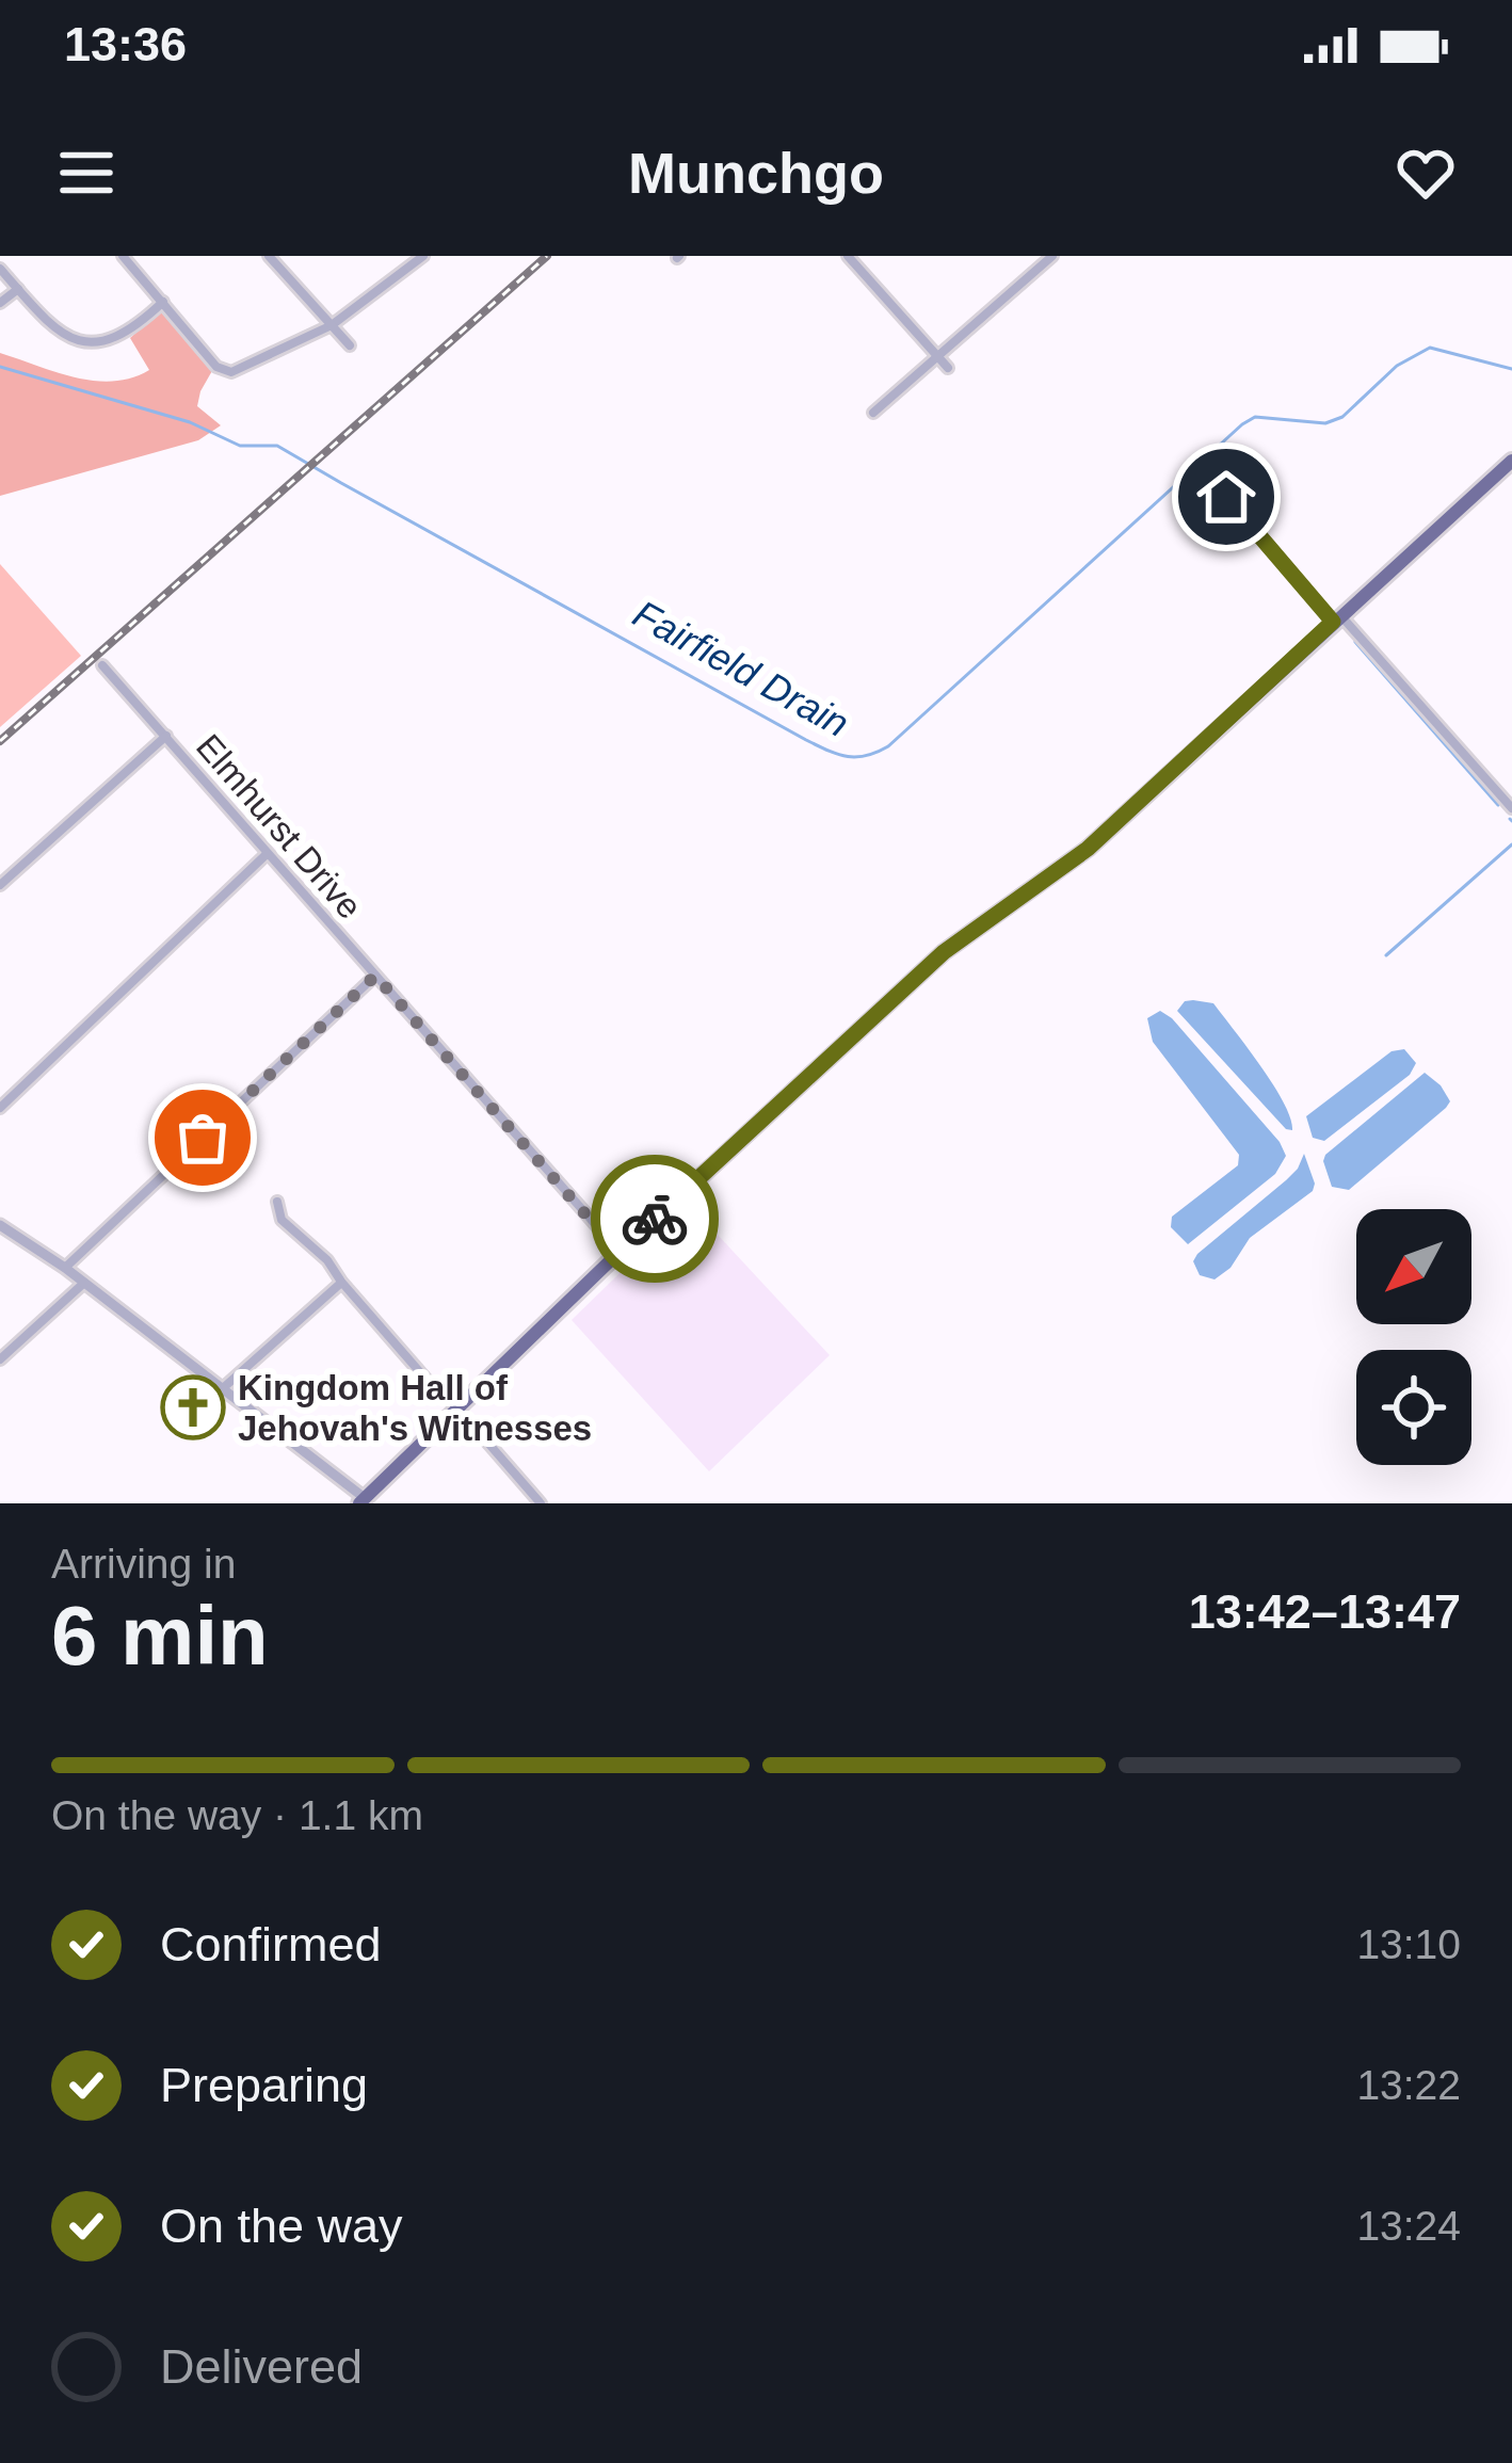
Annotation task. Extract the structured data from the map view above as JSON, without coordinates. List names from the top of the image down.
{
  "streets": {
    "street": ["Elmhurst Drive"]
  },
  "water": ["Fairfield Drain"],
  "places": {
    "church": ["Kingdom Hall of Jehovah's Witnesses"]
  },
  "north": "bottom left",
  "page": {
    "status": "13:36",
    "header": "Munchgo",
    "heading": ["6 min", "Arriving in", "13:42–13:47"],
    "bar": "On the way · 1.1 km",
    "list": [
      ["Confirmed", "13:10"],
      ["Preparing", "13:22"],
      ["On the way", "13:24"],
      "Delivered"
    ]
  }
}
